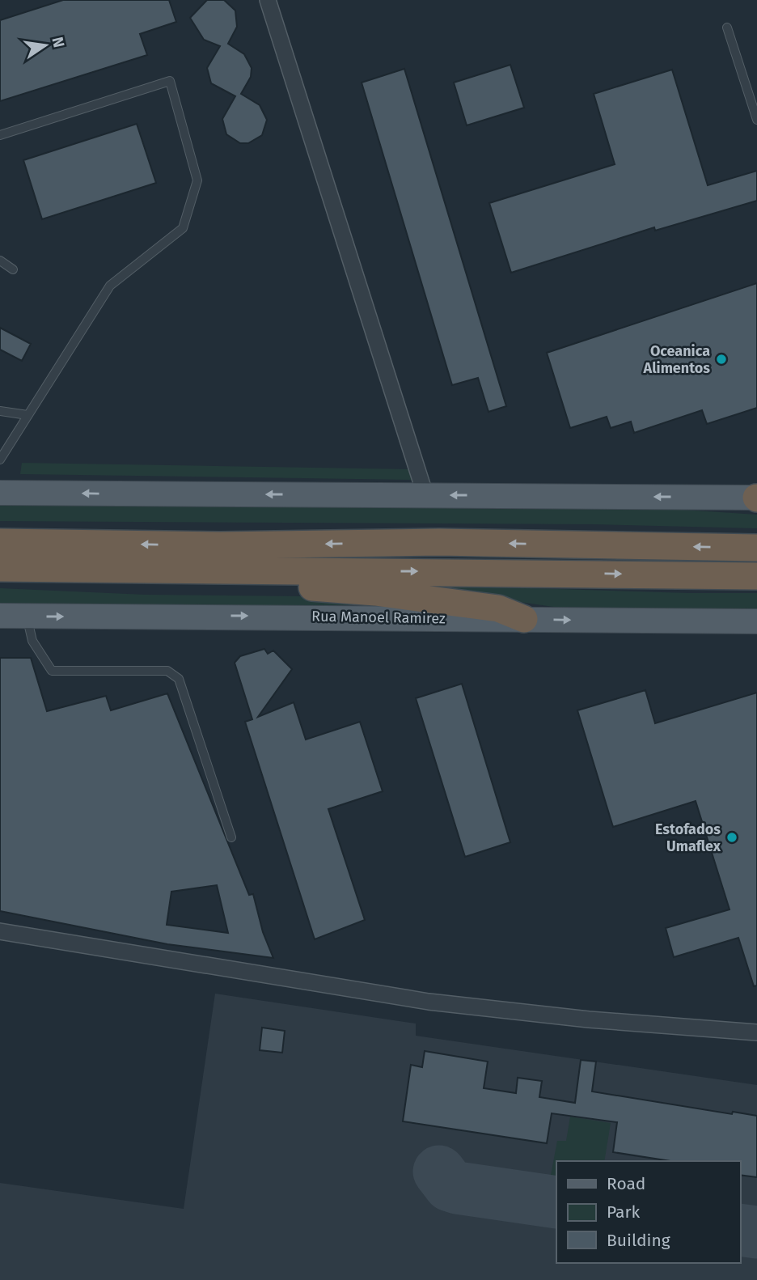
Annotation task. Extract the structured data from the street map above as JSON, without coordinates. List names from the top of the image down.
{
  "streets": {
    "main road": ["Rua Manoel Ramirez"]
  },
  "places": ["Oceanica Alimentos", "Estofados Umaflex"],
  "legend": ["Road", "Park", "Building"],
  "north": "right"
}
